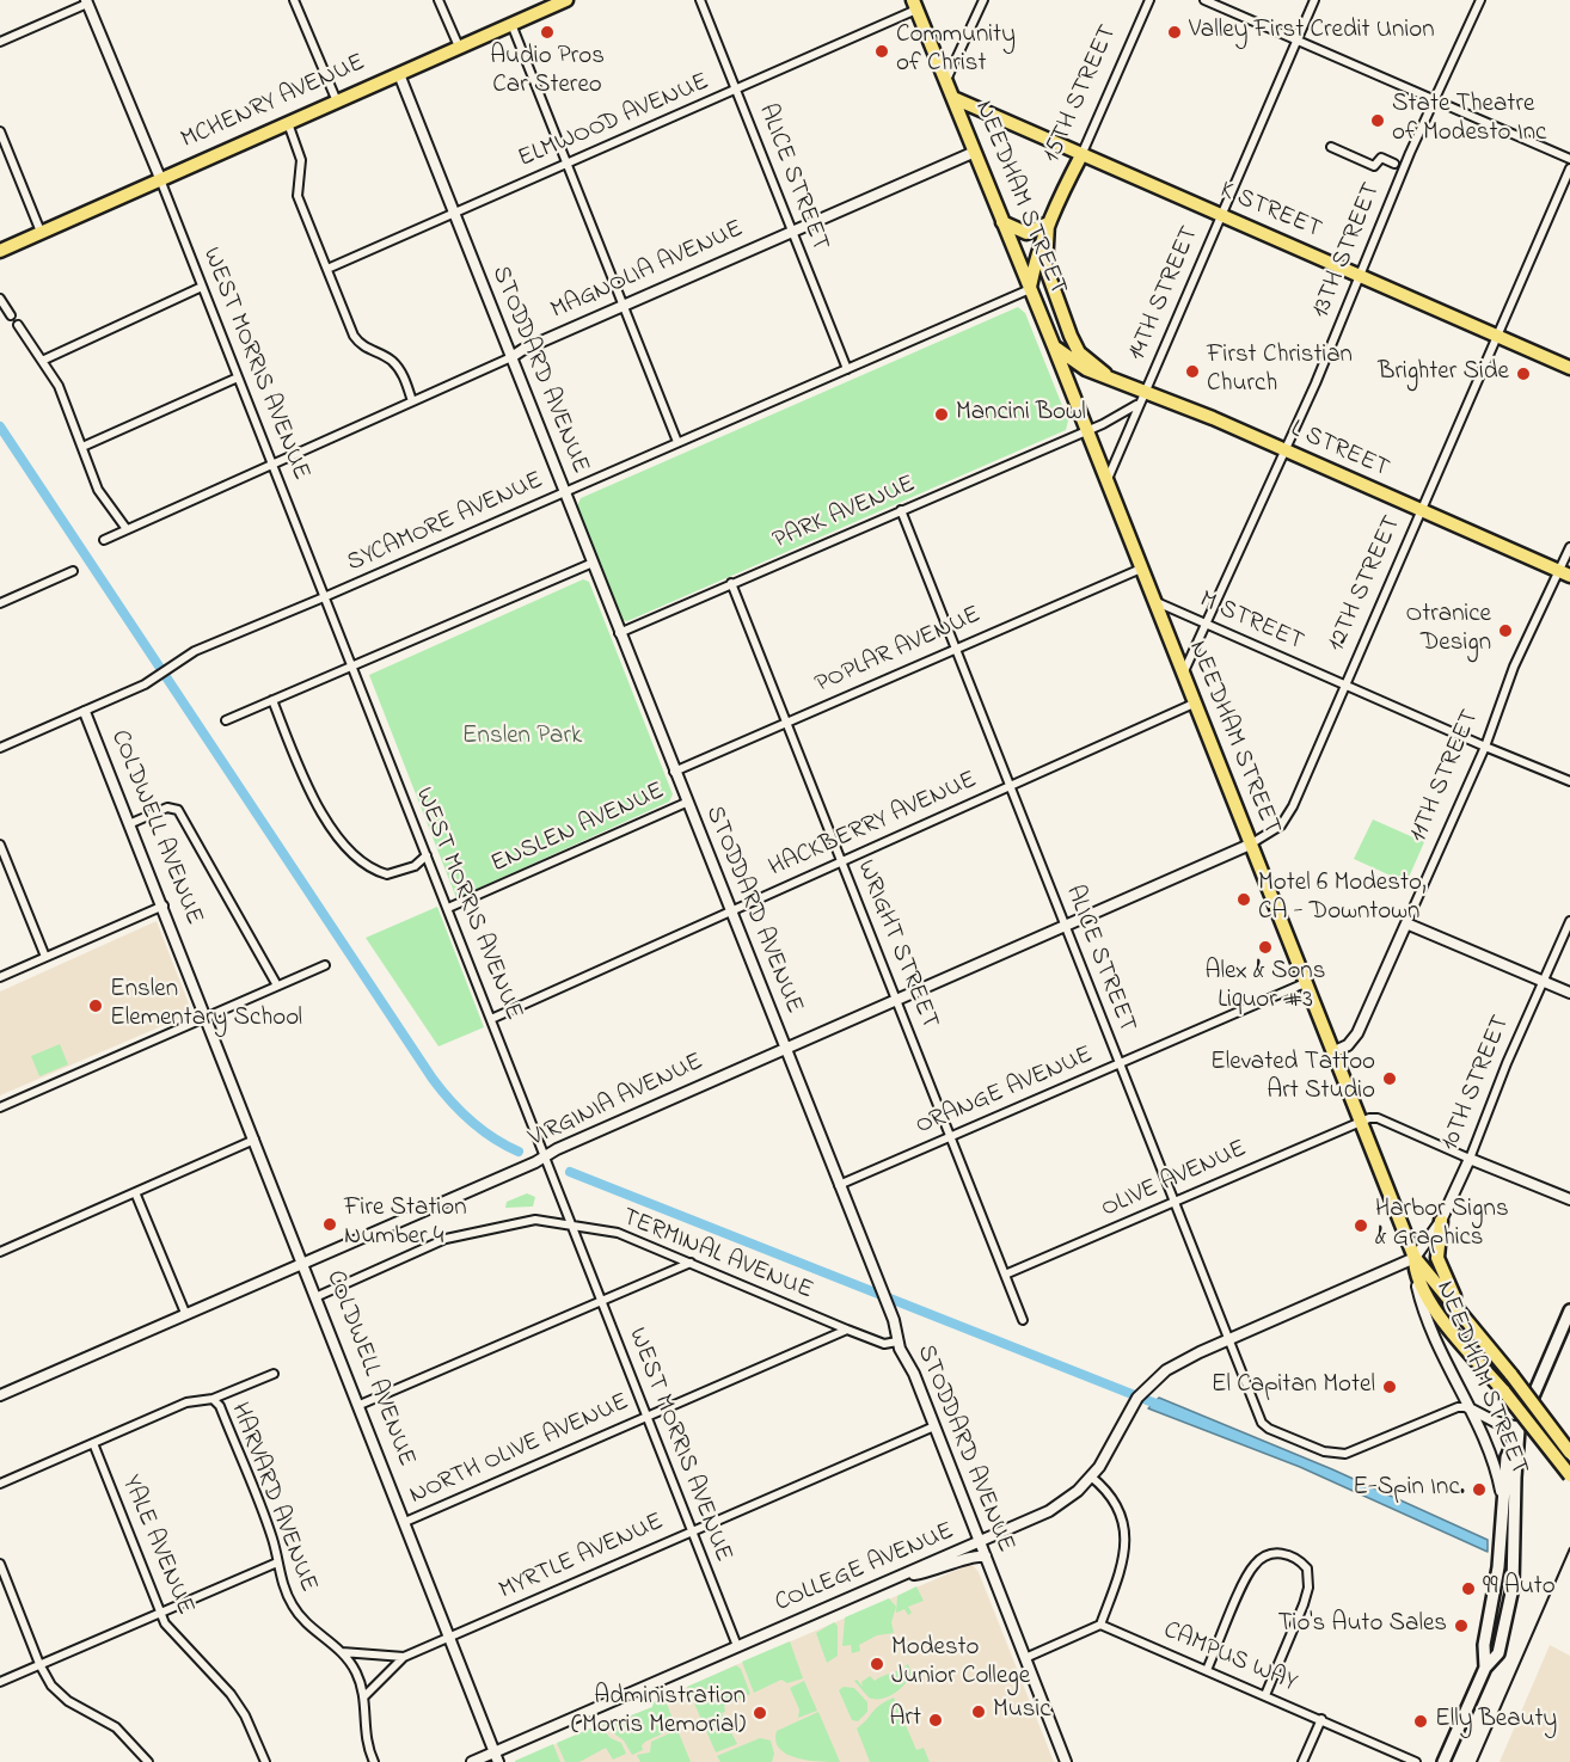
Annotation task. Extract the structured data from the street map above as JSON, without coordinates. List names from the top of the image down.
{
  "streets": {
    "main road": [
      "15TH STREET",
      "MCHENRY AVENUE",
      "NEEDHAM STREET",
      "K STREET",
      "L STREET"
    ],
    "street": [
      "ELMWOOD AVENUE",
      "ALICE STREET",
      "13TH STREET",
      "MAGNOLIA AVENUE",
      "14TH STREET",
      "WEST MORRIS AVENUE",
      "STODDARD AVENUE",
      "PARK AVENUE",
      "SYCAMORE AVENUE",
      "12TH STREET",
      "M STREET",
      "POPLAR AVENUE",
      "11TH STREET",
      "HACKBERRY AVENUE",
      "COLDWELL AVENUE",
      "ENSLEN AVENUE",
      "WRIGHT STREET",
      "10TH STREET",
      "ORANGE AVENUE",
      "VIRGINIA AVENUE",
      "OLIVE AVENUE",
      "TERMINAL AVENUE",
      "NORTH OLIVE AVENUE",
      "HARVARD AVENUE",
      "YALE AVENUE",
      "MYRTLE AVENUE",
      "COLLEGE AVENUE",
      "CAMPUS WAY"
    ]
  },
  "crossings": [
    ["15TH STREET", "NEEDHAM STREET"],
    ["15TH STREET", "K STREET"],
    ["15TH STREET", "SYCAMORE AVENUE"],
    ["MCHENRY AVENUE", "WEST MORRIS AVENUE"],
    ["MCHENRY AVENUE", "STODDARD AVENUE"],
    ["ELMWOOD AVENUE", "ALICE STREET"],
    ["ELMWOOD AVENUE", "NEEDHAM STREET"],
    ["ELMWOOD AVENUE", "STODDARD AVENUE"],
    ["ALICE STREET", "NEEDHAM STREET"],
    ["ALICE STREET", "MAGNOLIA AVENUE"],
    ["ALICE STREET", "PARK AVENUE"],
    ["ALICE STREET", "SYCAMORE AVENUE"],
    ["ALICE STREET", "POPLAR AVENUE"],
    ["ALICE STREET", "HACKBERRY AVENUE"],
    ["ALICE STREET", "ORANGE AVENUE"],
    ["ALICE STREET", "VIRGINIA AVENUE"],
    ["ALICE STREET", "OLIVE AVENUE"],
    ["ALICE STREET", "COLLEGE AVENUE"],
    ["NEEDHAM STREET", "K STREET"],
    ["NEEDHAM STREET", "13TH STREET"],
    ["NEEDHAM STREET", "MAGNOLIA AVENUE"],
    ["NEEDHAM STREET", "14TH STREET"],
    ["NEEDHAM STREET", "L STREET"],
    ["NEEDHAM STREET", "PARK AVENUE"],
    ["NEEDHAM STREET", "SYCAMORE AVENUE"],
    ["NEEDHAM STREET", "12TH STREET"],
    ["NEEDHAM STREET", "M STREET"],
    ["NEEDHAM STREET", "POPLAR AVENUE"],
    ["NEEDHAM STREET", "11TH STREET"],
    ["NEEDHAM STREET", "HACKBERRY AVENUE"],
    ["NEEDHAM STREET", "10TH STREET"],
    ["NEEDHAM STREET", "ORANGE AVENUE"],
    ["NEEDHAM STREET", "VIRGINIA AVENUE"],
    ["NEEDHAM STREET", "OLIVE AVENUE"],
    ["NEEDHAM STREET", "COLLEGE AVENUE"],
    ["K STREET", "13TH STREET"],
    ["K STREET", "14TH STREET"],
    ["K STREET", "12TH STREET"],
    ["13TH STREET", "L STREET"],
    ["13TH STREET", "M STREET"],
    ["MAGNOLIA AVENUE", "WEST MORRIS AVENUE"],
    ["MAGNOLIA AVENUE", "STODDARD AVENUE"],
    ["14TH STREET", "L STREET"],
    ["14TH STREET", "PARK AVENUE"],
    ["WEST MORRIS AVENUE", "SYCAMORE AVENUE"],
    ["WEST MORRIS AVENUE", "HACKBERRY AVENUE"],
    ["WEST MORRIS AVENUE", "ENSLEN AVENUE"],
    ["WEST MORRIS AVENUE", "VIRGINIA AVENUE"],
    ["WEST MORRIS AVENUE", "TERMINAL AVENUE"],
    ["WEST MORRIS AVENUE", "NORTH OLIVE AVENUE"],
    ["WEST MORRIS AVENUE", "MYRTLE AVENUE"],
    ["WEST MORRIS AVENUE", "COLLEGE AVENUE"],
    ["STODDARD AVENUE", "PARK AVENUE"],
    ["STODDARD AVENUE", "SYCAMORE AVENUE"],
    ["STODDARD AVENUE", "POPLAR AVENUE"],
    ["STODDARD AVENUE", "HACKBERRY AVENUE"],
    ["STODDARD AVENUE", "ENSLEN AVENUE"],
    ["STODDARD AVENUE", "ORANGE AVENUE"],
    ["STODDARD AVENUE", "VIRGINIA AVENUE"],
    ["STODDARD AVENUE", "TERMINAL AVENUE"],
    ["STODDARD AVENUE", "MYRTLE AVENUE"],
    ["STODDARD AVENUE", "COLLEGE AVENUE"],
    ["L STREET", "12TH STREET"],
    ["L STREET", "11TH STREET"],
    ["PARK AVENUE", "WRIGHT STREET"],
    ["SYCAMORE AVENUE", "COLDWELL AVENUE"],
    ["12TH STREET", "M STREET"],
    ["12TH STREET", "VIRGINIA AVENUE"],
    ["M STREET", "11TH STREET"],
    ["POPLAR AVENUE", "WRIGHT STREET"],
    ["HACKBERRY AVENUE", "WRIGHT STREET"],
    ["COLDWELL AVENUE", "VIRGINIA AVENUE"],
    ["COLDWELL AVENUE", "TERMINAL AVENUE"],
    ["COLDWELL AVENUE", "NORTH OLIVE AVENUE"],
    ["COLDWELL AVENUE", "MYRTLE AVENUE"],
    ["COLDWELL AVENUE", "COLLEGE AVENUE"],
    ["WRIGHT STREET", "ORANGE AVENUE"],
    ["WRIGHT STREET", "VIRGINIA AVENUE"],
    ["WRIGHT STREET", "OLIVE AVENUE"],
    ["10TH STREET", "COLLEGE AVENUE"],
    ["TERMINAL AVENUE", "NORTH OLIVE AVENUE"],
    ["HARVARD AVENUE", "MYRTLE AVENUE"]
  ],
  "parks": ["Enslen Park"],
  "places": [
    "Audio Pros Car Stereo",
    "Valley First Credit Union",
    "Community of Christ",
    "State Theatre of Modesto Inc",
    "First Christian Church",
    "Brighter Side",
    "Mancini Bowl",
    "Otranice Design",
    "Motel 6 Modesto, CA - Downtown",
    "Alex & Sons Liquor #3",
    "Enslen Elementary School",
    "Elevated Tattoo Art Studio",
    "Fire Station Number 4",
    "Harbor Signs & Graphics",
    "El Capitan Motel",
    "E-Spin Inc.",
    "99 Auto",
    "Tio's Auto Sales",
    "Modesto Junior College",
    "Music",
    "Administration (Morris Memorial)",
    "Art",
    "Elly Beauty"
  ]
}
